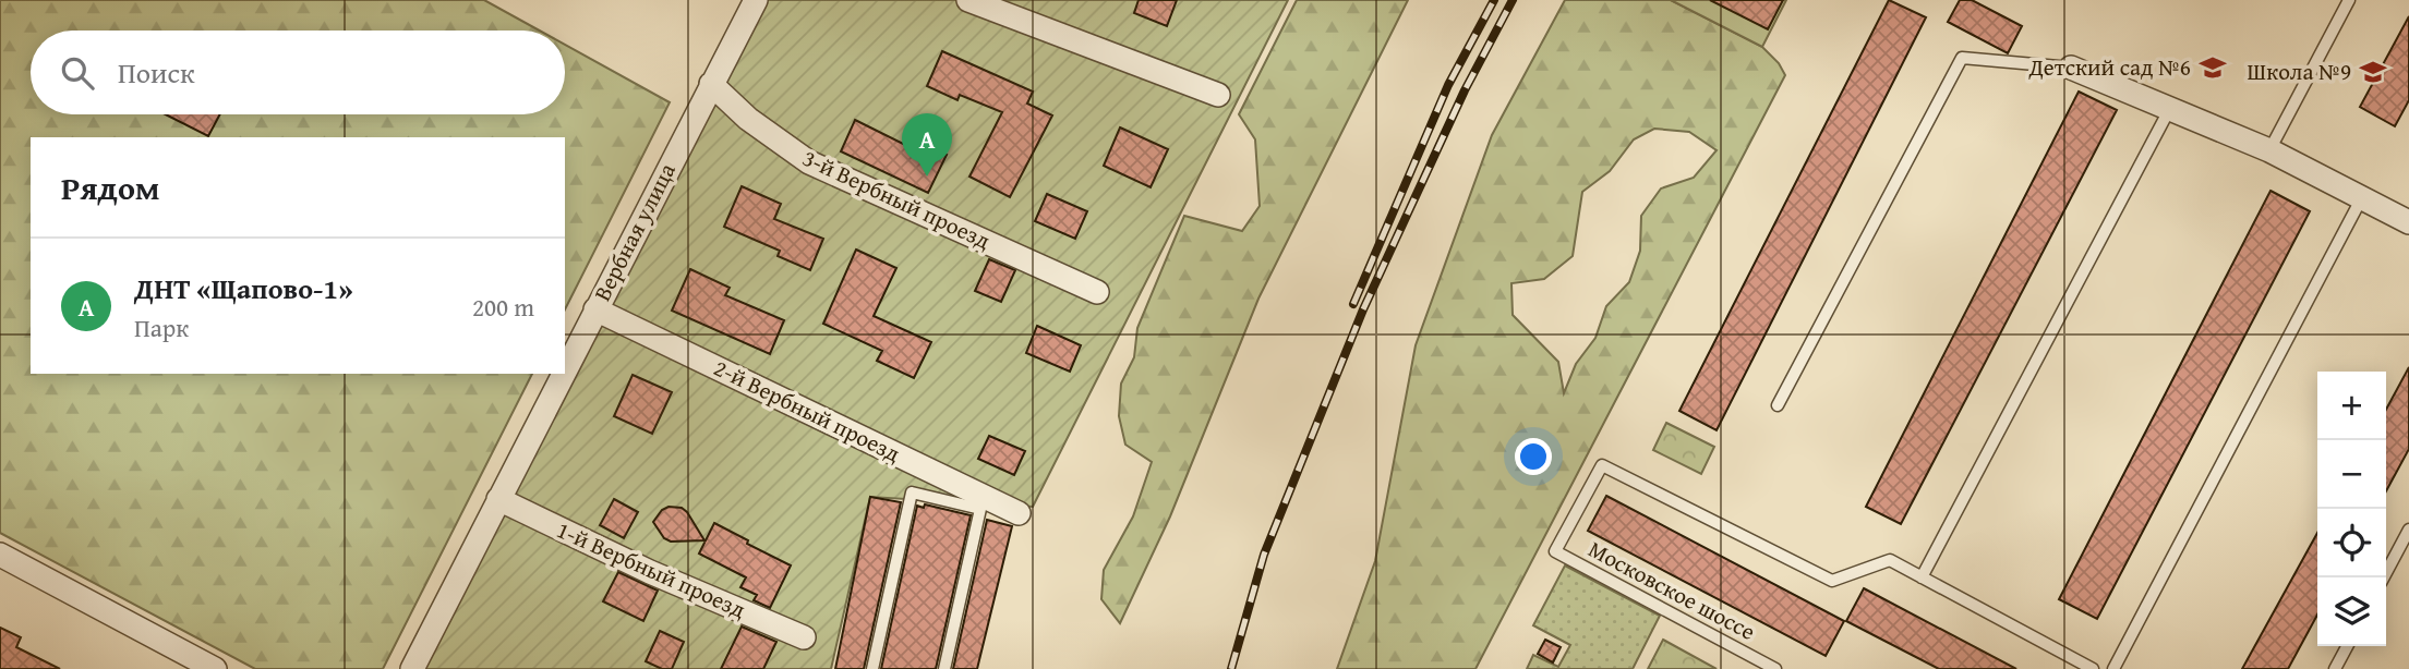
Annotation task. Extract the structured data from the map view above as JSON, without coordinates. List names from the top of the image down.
{
  "streets": {
    "street": [
      "3-й Вербный проезд",
      "Вербная улица",
      "2-й Вербный проезд",
      "1-й Вербный проезд"
    ],
    "lane": ["Московское шоссе"]
  },
  "crossings": [
    ["3-й Вербный проезд", "Вербная улица"],
    ["Вербная улица", "2-й Вербный проезд"],
    ["Вербная улица", "1-й Вербный проезд"]
  ],
  "places": {
    "school or university": ["Детский сад №6", "Школа №9"]
  },
  "page": {
    "search": "Поиск",
    "pins": "A",
    "heading": "Рядом",
    "list": [
      {
        "mark": "A",
        "name": "ДНТ «Щапово-1»",
        "note": "Парк",
        "value": "200 m"
      }
    ],
    "map_buttons": ["+", "−"]
  }
}
